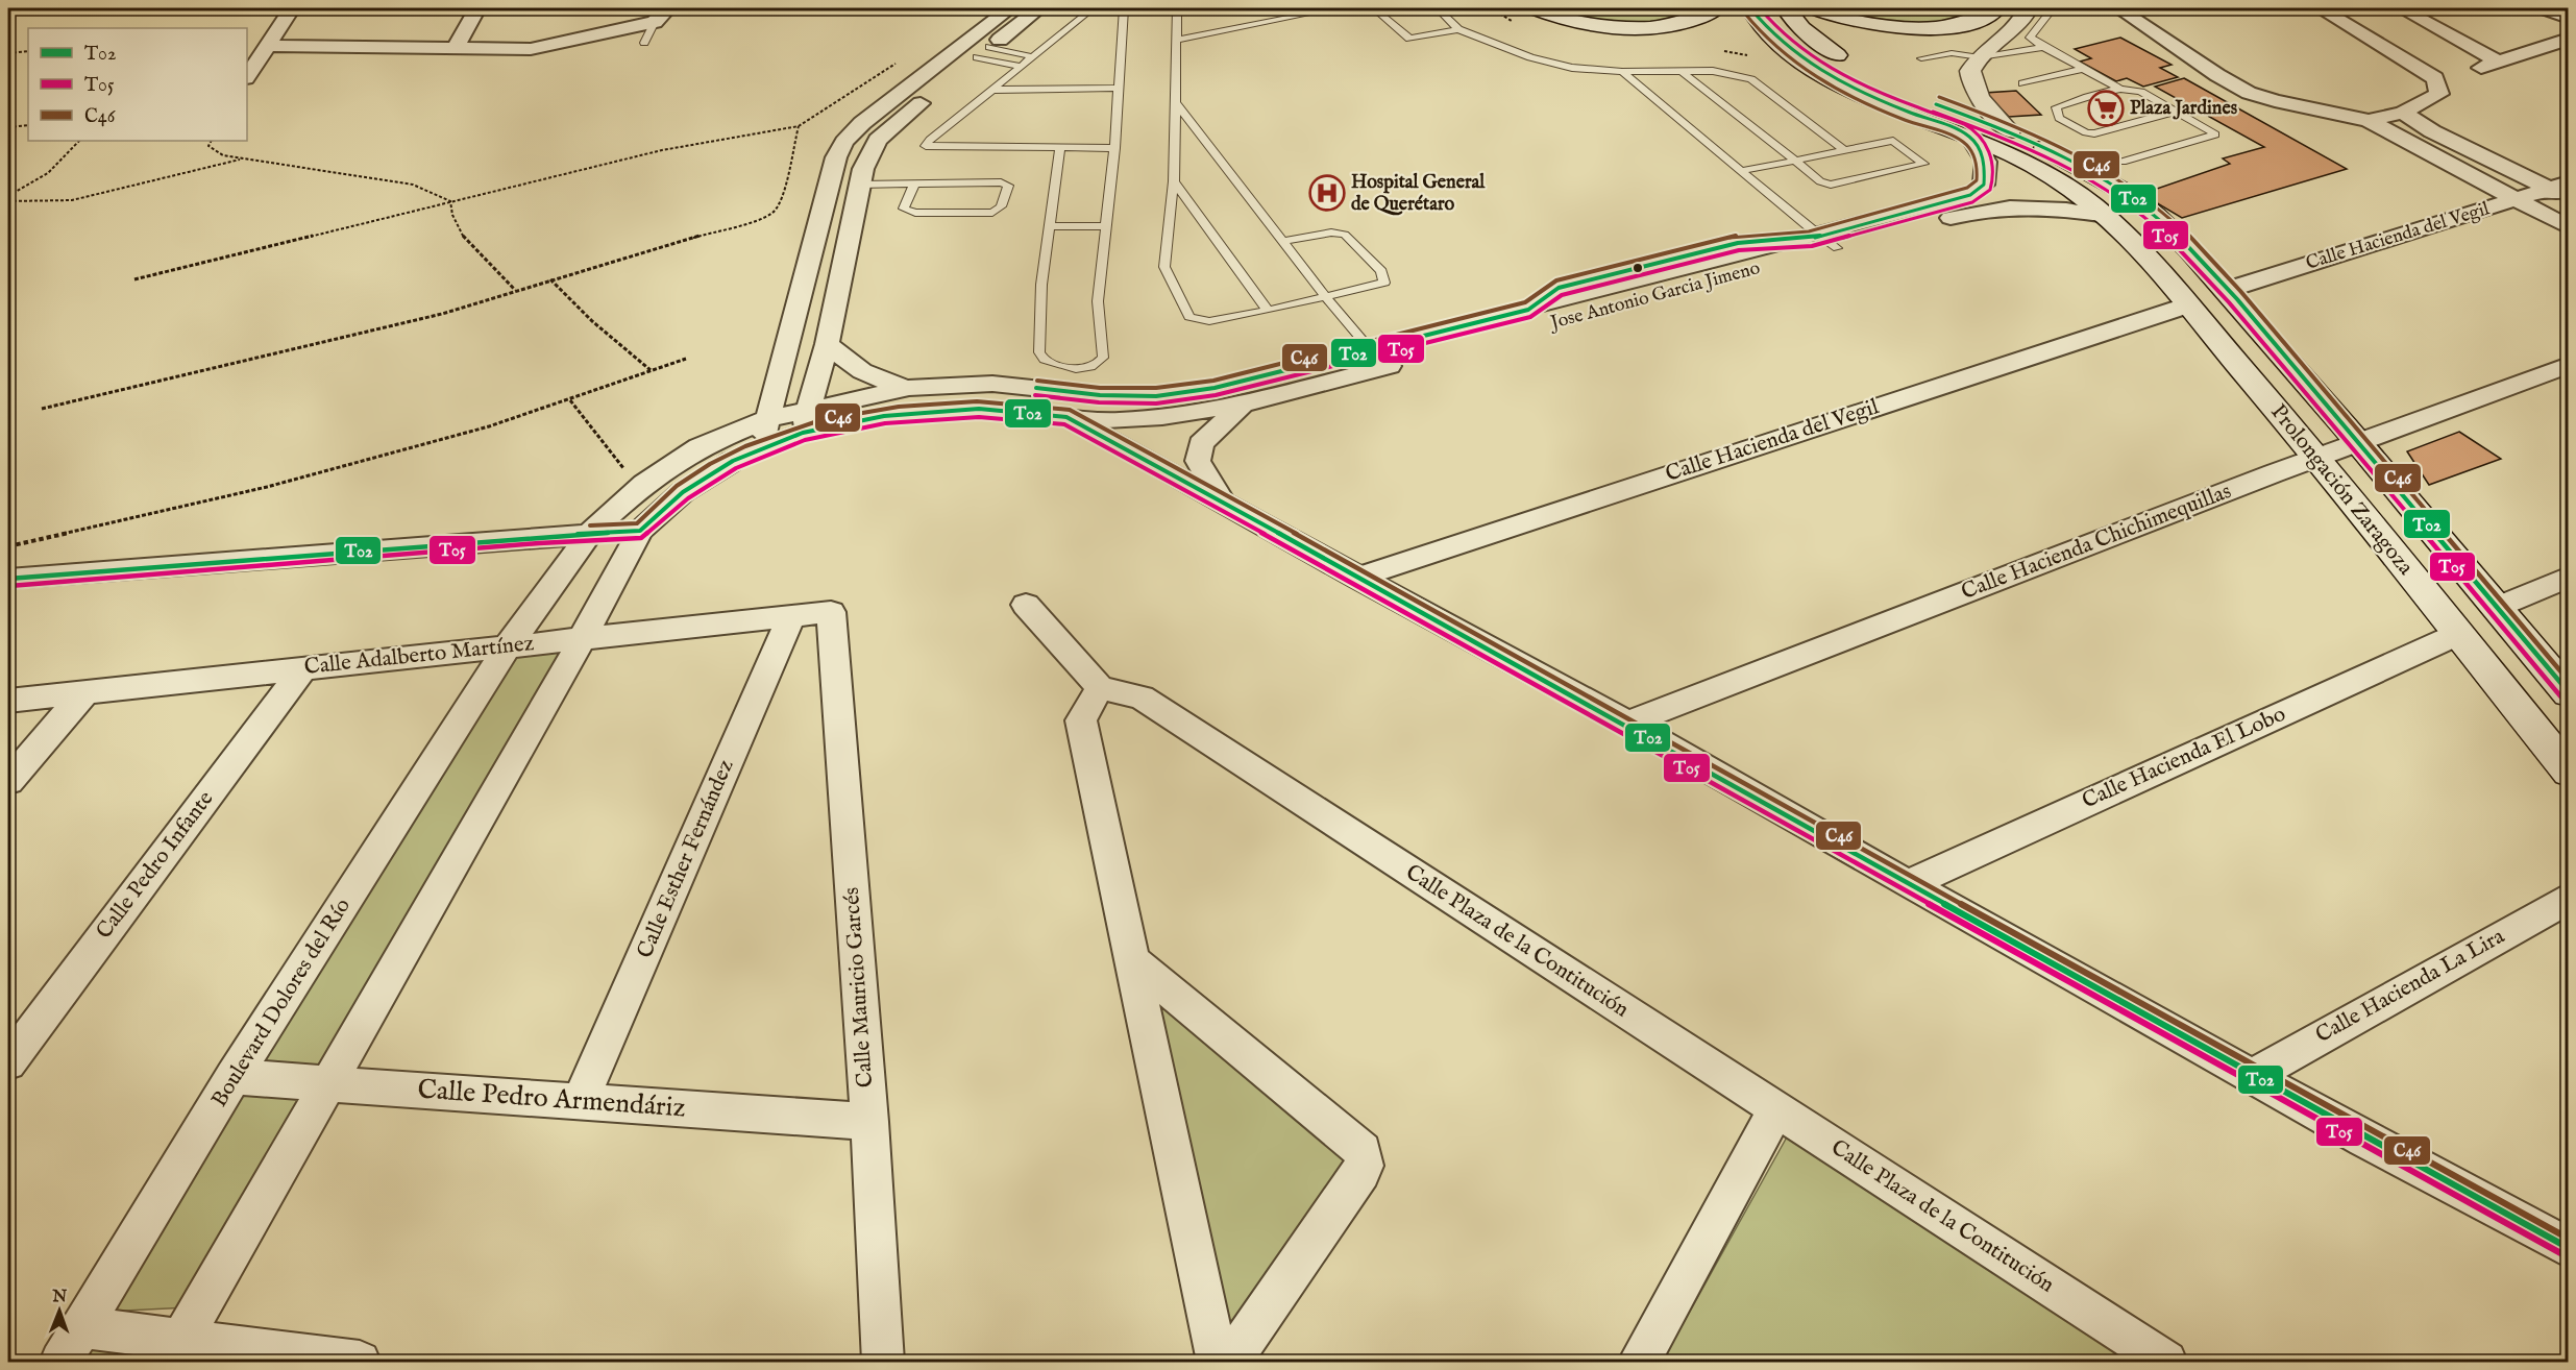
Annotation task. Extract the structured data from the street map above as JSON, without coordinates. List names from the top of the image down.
{
  "streets": {
    "main road": ["Prolongación Zaragoza"],
    "street": [
      "Calle Hacienda del Vegil",
      "Jose Antonio Garcia Jimeno",
      "Calle Hacienda Chichimequillas",
      "Calle Adalberto Martínez",
      "Calle Hacienda El Lobo",
      "Calle Esther Fernández",
      "Calle Pedro Infante",
      "Calle Plaza de la Contitución",
      "Calle Hacienda La Lira",
      "Calle Mauricio Garcés",
      "Boulevard Dolores del Río",
      "Calle Pedro Armendáriz"
    ]
  },
  "crossings": [
    ["Calle Hacienda del Vegil", "Prolongación Zaragoza"],
    ["Jose Antonio Garcia Jimeno", "Prolongación Zaragoza"],
    ["Jose Antonio Garcia Jimeno", "Boulevard Dolores del Río"],
    ["Prolongación Zaragoza", "Calle Hacienda Chichimequillas"],
    ["Prolongación Zaragoza", "Calle Hacienda El Lobo"],
    ["Calle Adalberto Martínez", "Calle Esther Fernández"],
    ["Calle Adalberto Martínez", "Calle Pedro Infante"],
    ["Calle Adalberto Martínez", "Calle Mauricio Garcés"],
    ["Calle Adalberto Martínez", "Boulevard Dolores del Río"],
    ["Calle Esther Fernández", "Calle Pedro Armendáriz"],
    ["Calle Mauricio Garcés", "Calle Pedro Armendáriz"],
    ["Boulevard Dolores del Río", "Calle Pedro Armendáriz"]
  ],
  "places": {
    "supermarket": ["Plaza Jardines"],
    "hospital": ["Hospital General de Querétaro"]
  },
  "lines": ["transit line T02", "transit line T05", "transit line C46"],
  "legend": ["T02", "T05", "C46"],
  "north": "top"
}
